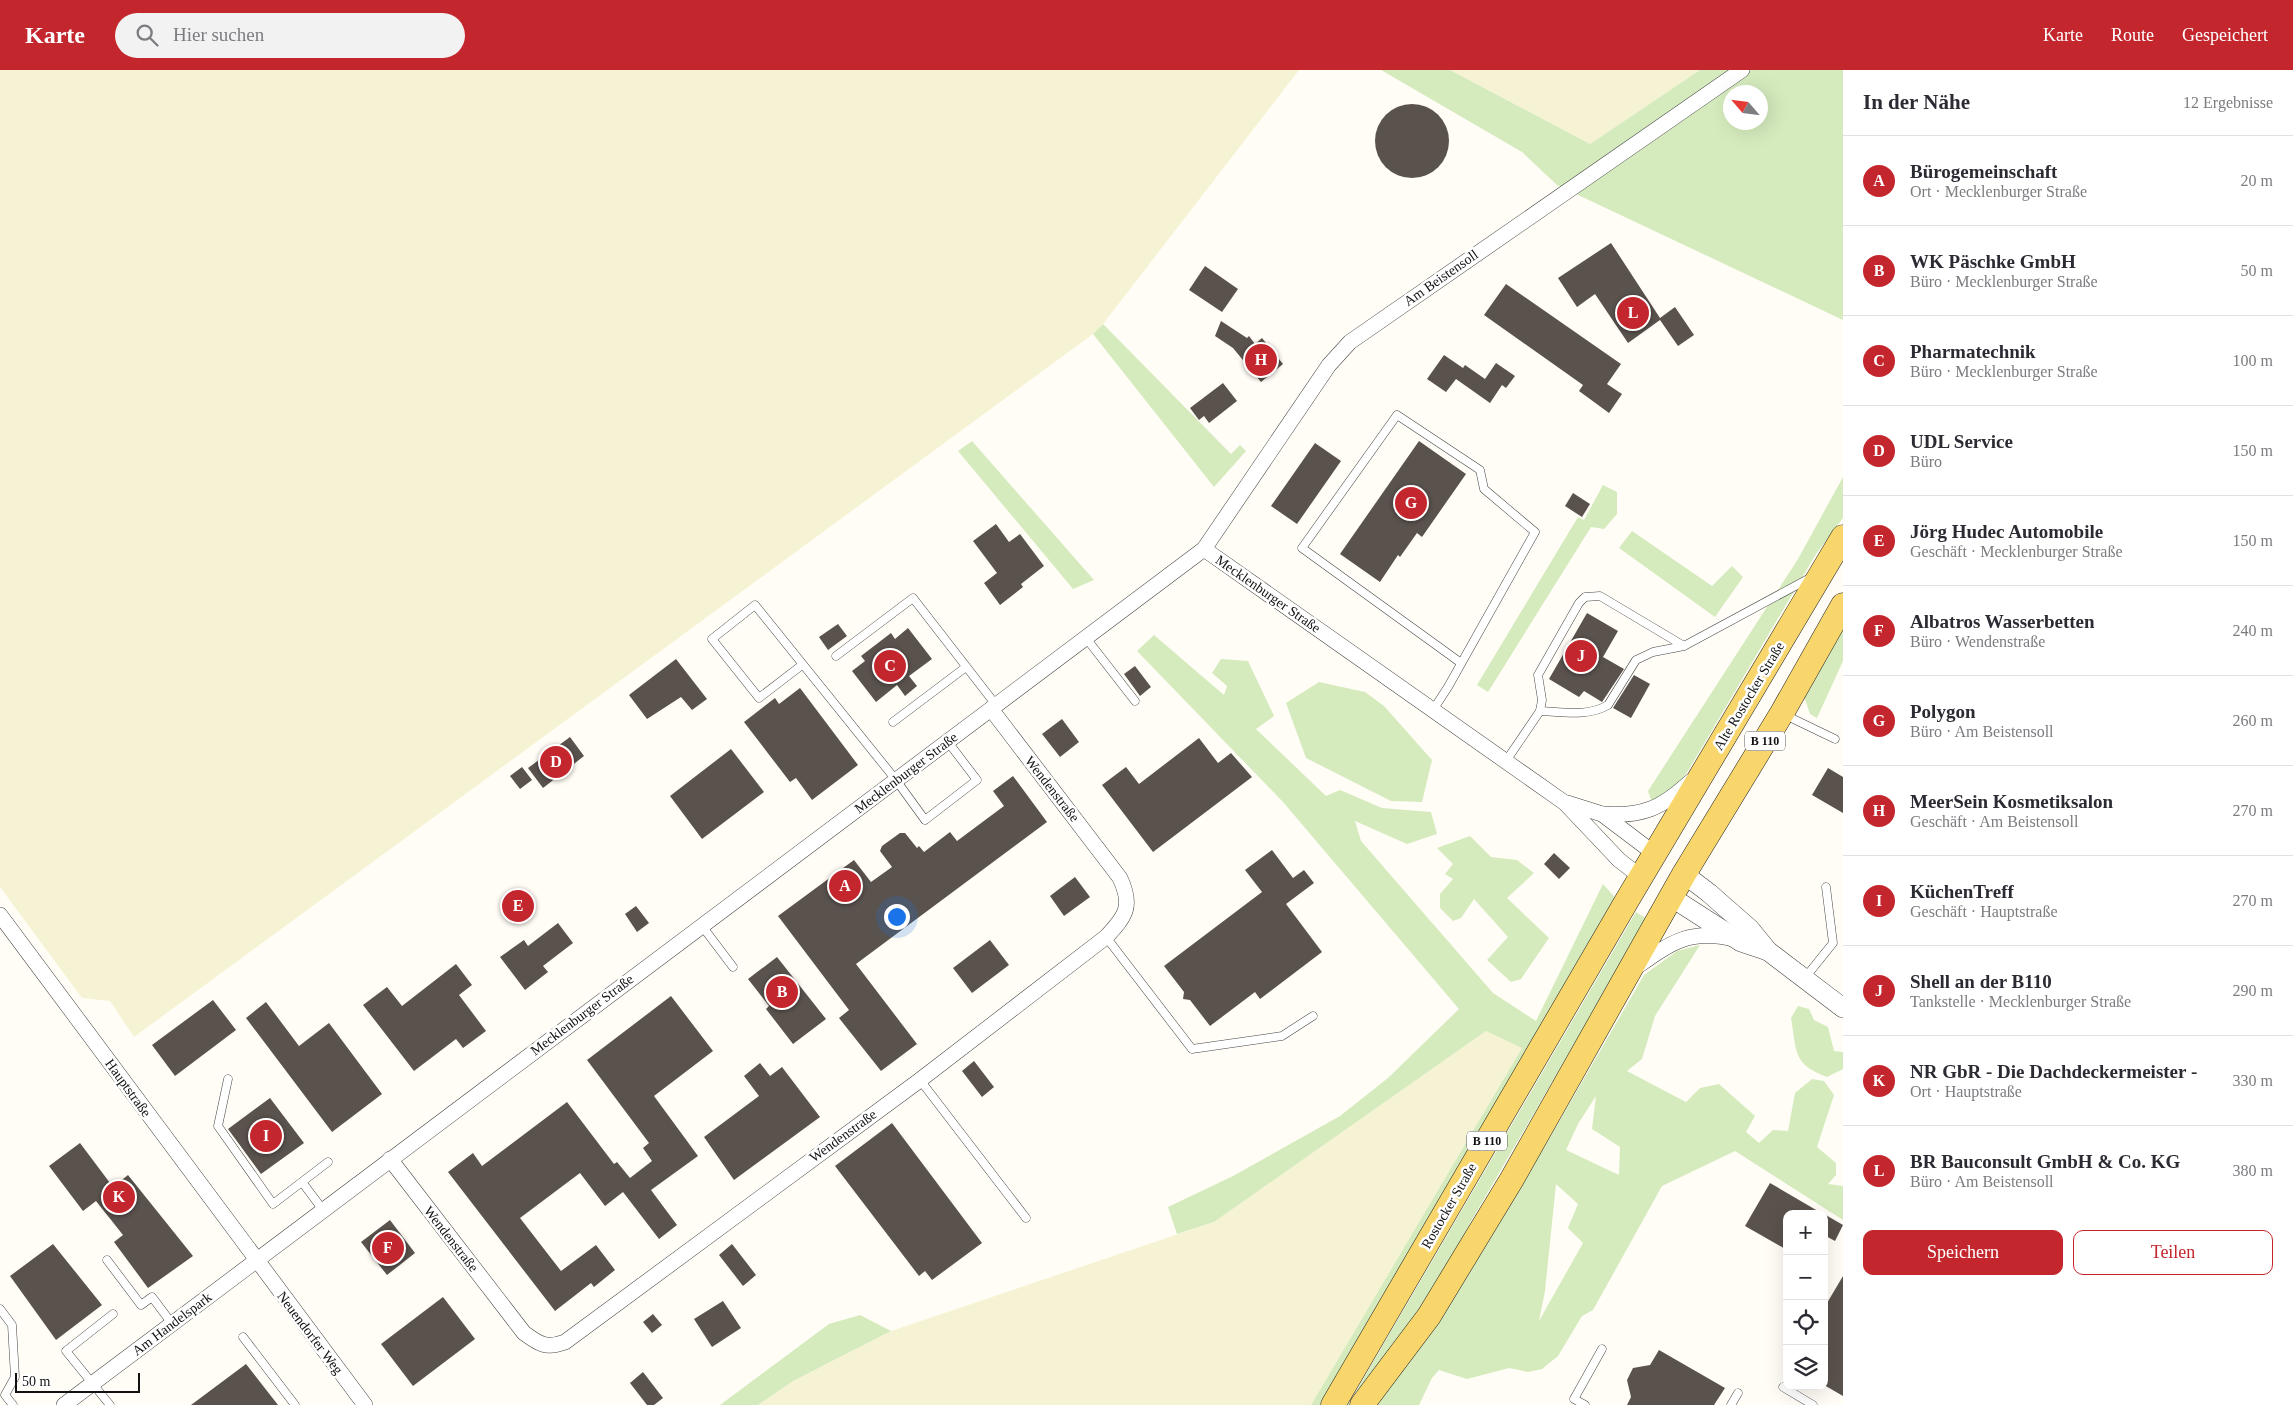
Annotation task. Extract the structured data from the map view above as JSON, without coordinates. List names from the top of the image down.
{
  "streets": {
    "main road": ["Alte Rostocker Straße", "B 110", "Rostocker Straße"],
    "street": [
      "Am Beistensoll",
      "Mecklenburger Straße",
      "Wendenstraße",
      "Hauptstraße",
      "Am Handelspark",
      "Neuendorfer Weg"
    ]
  },
  "crossings": [
    ["Am Beistensoll", "Mecklenburger Straße"],
    ["Mecklenburger Straße", "Alte Rostocker Straße"],
    ["Mecklenburger Straße", "Wendenstraße"],
    ["Mecklenburger Straße", "Hauptstraße"],
    ["Mecklenburger Straße", "Rostocker Straße"],
    ["Mecklenburger Straße", "Am Handelspark"],
    ["Mecklenburger Straße", "Neuendorfer Weg"],
    ["Alte Rostocker Straße", "Rostocker Straße"],
    ["Hauptstraße", "Am Handelspark"],
    ["Hauptstraße", "Neuendorfer Weg"],
    ["Am Handelspark", "Neuendorfer Weg"]
  ],
  "scale_bar": "50 m",
  "north": "top left",
  "page": {
    "header": "Karte",
    "search": "Hier suchen",
    "nav": ["Karte", "Route", "Gespeichert"],
    "heading": ["In der Nähe", "12 Ergebnisse"],
    "list": [
      {
        "mark": "A",
        "name": "Bürogemeinschaft",
        "note": "Ort · Mecklenburger Straße",
        "value": "20 m"
      },
      {
        "mark": "B",
        "name": "WK Päschke GmbH",
        "note": "Büro · Mecklenburger Straße",
        "value": "50 m"
      },
      {
        "mark": "C",
        "name": "Pharmatechnik",
        "note": "Büro · Mecklenburger Straße",
        "value": "100 m"
      },
      {
        "mark": "D",
        "name": "UDL Service",
        "note": "Büro",
        "value": "150 m"
      },
      {
        "mark": "E",
        "name": "Jörg Hudec Automobile",
        "note": "Geschäft · Mecklenburger Straße",
        "value": "150 m"
      },
      {
        "mark": "F",
        "name": "Albatros Wasserbetten",
        "note": "Büro · Wendenstraße",
        "value": "240 m"
      },
      {
        "mark": "G",
        "name": "Polygon",
        "note": "Büro · Am Beistensoll",
        "value": "260 m"
      },
      {
        "mark": "H",
        "name": "MeerSein Kosmetiksalon",
        "note": "Geschäft · Am Beistensoll",
        "value": "270 m"
      },
      {
        "mark": "I",
        "name": "KüchenTreff",
        "note": "Geschäft · Hauptstraße",
        "value": "270 m"
      },
      {
        "mark": "J",
        "name": "Shell an der B110",
        "note": "Tankstelle · Mecklenburger Straße",
        "value": "290 m"
      },
      {
        "mark": "K",
        "name": "NR GbR - Die Dachdeckermeister -",
        "note": "Ort · Hauptstraße",
        "value": "330 m"
      },
      {
        "mark": "L",
        "name": "BR Bauconsult GmbH & Co. KG",
        "note": "Büro · Am Beistensoll",
        "value": "380 m"
      }
    ],
    "pins": [
      "L",
      "H",
      "G",
      "J",
      "C",
      "D",
      "A",
      "E",
      "B",
      "I",
      "K",
      "F"
    ],
    "map_buttons": ["+", "−"],
    "buttons": ["Speichern", "Teilen"],
    "scale": "50 m"
  }
}
